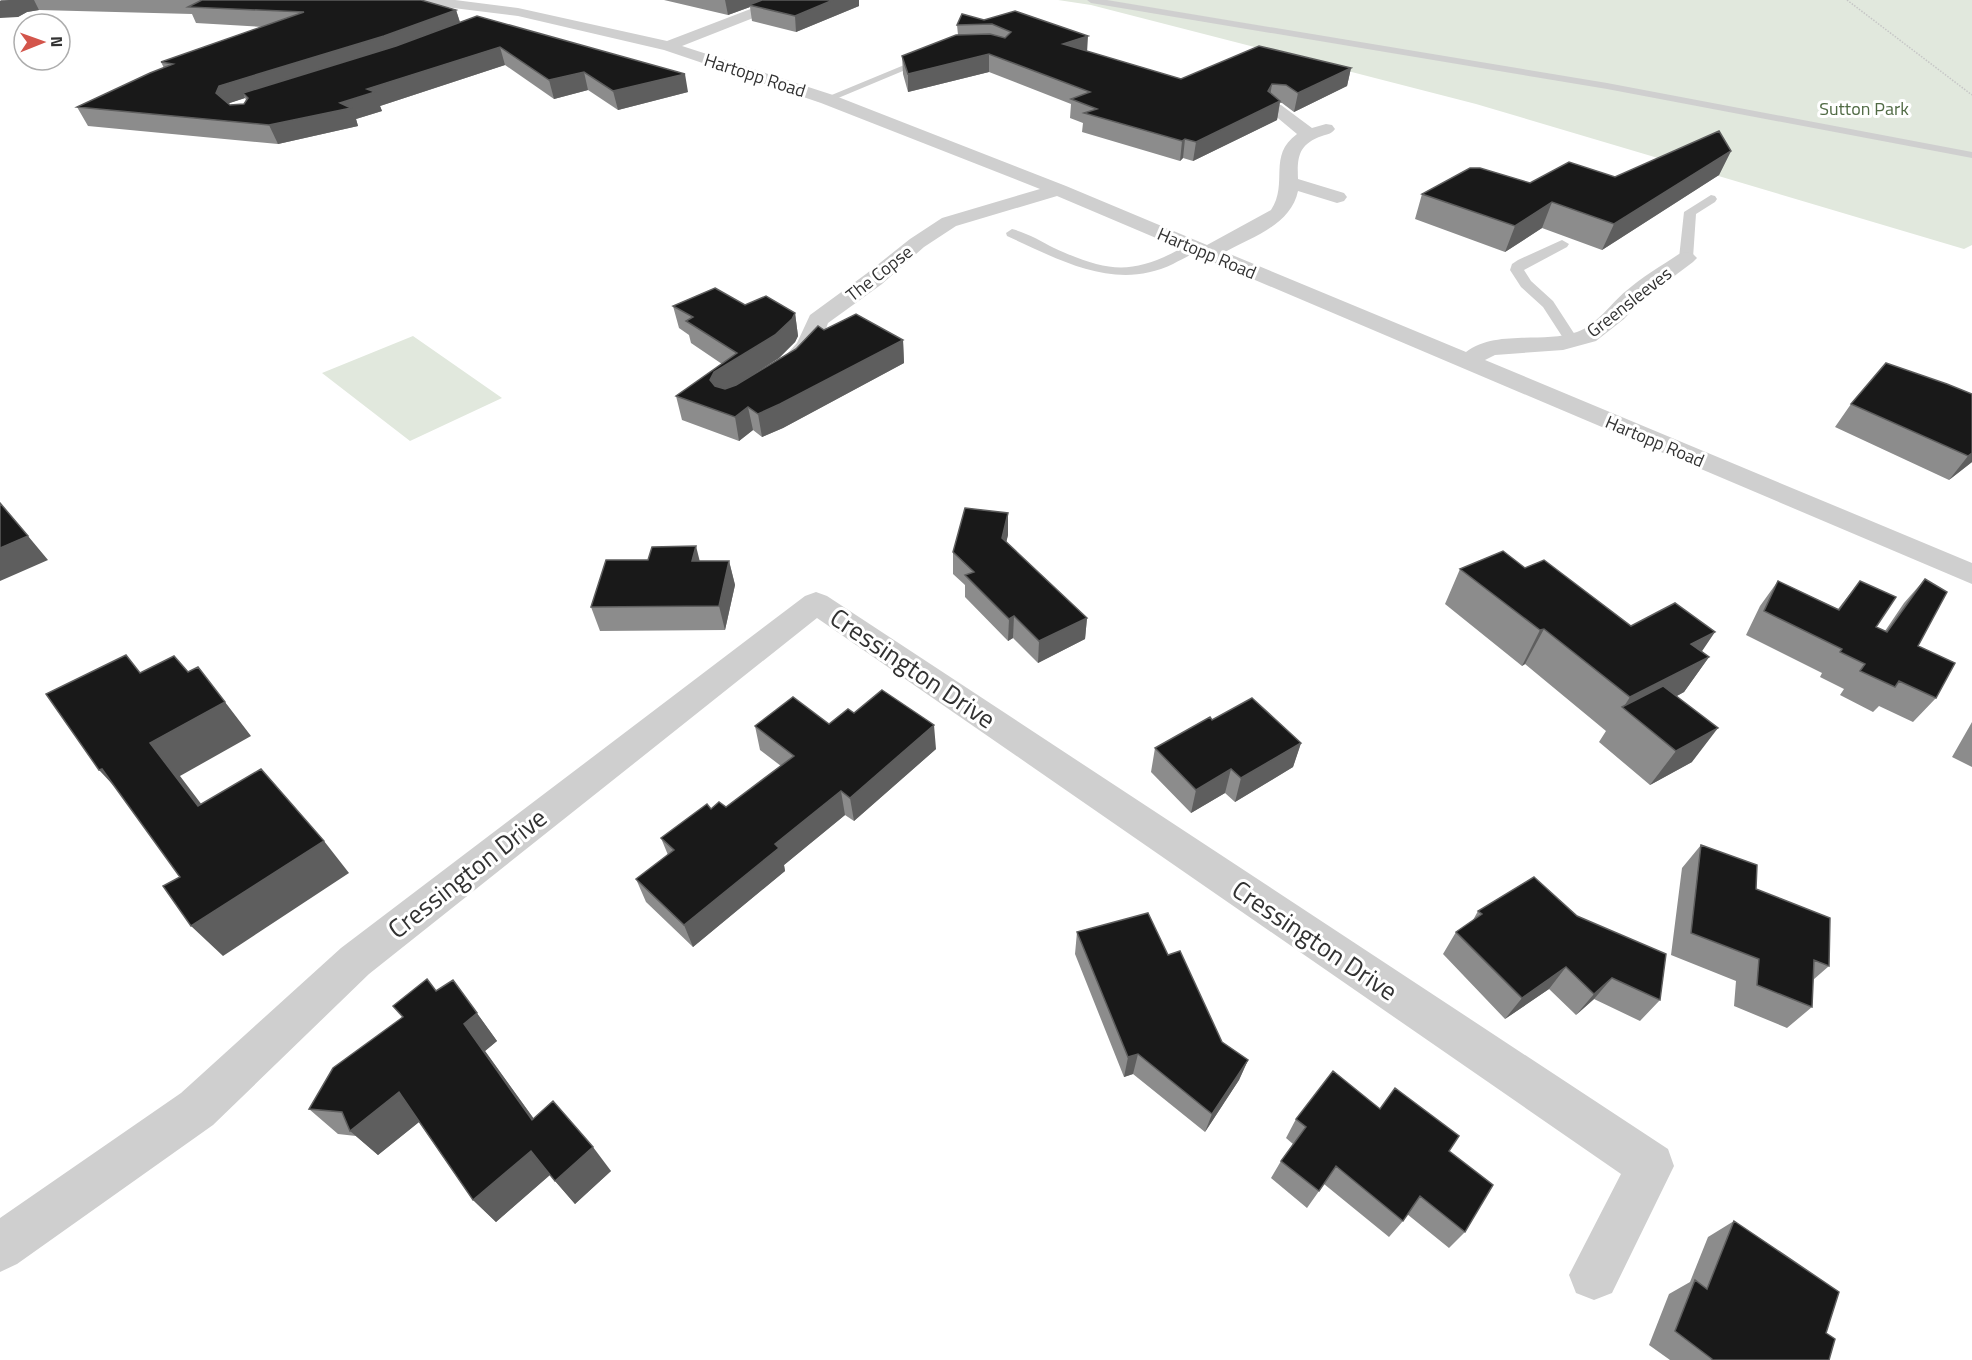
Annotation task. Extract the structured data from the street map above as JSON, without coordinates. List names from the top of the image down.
{
  "streets": {
    "street": [
      "Hartopp Road",
      "The Copse",
      "Greensleeves",
      "Cressington Drive"
    ]
  },
  "crossings": [
    ["Hartopp Road", "The Copse"],
    ["Hartopp Road", "Greensleeves"]
  ],
  "parks": ["Sutton Park"],
  "north": "right"
}
